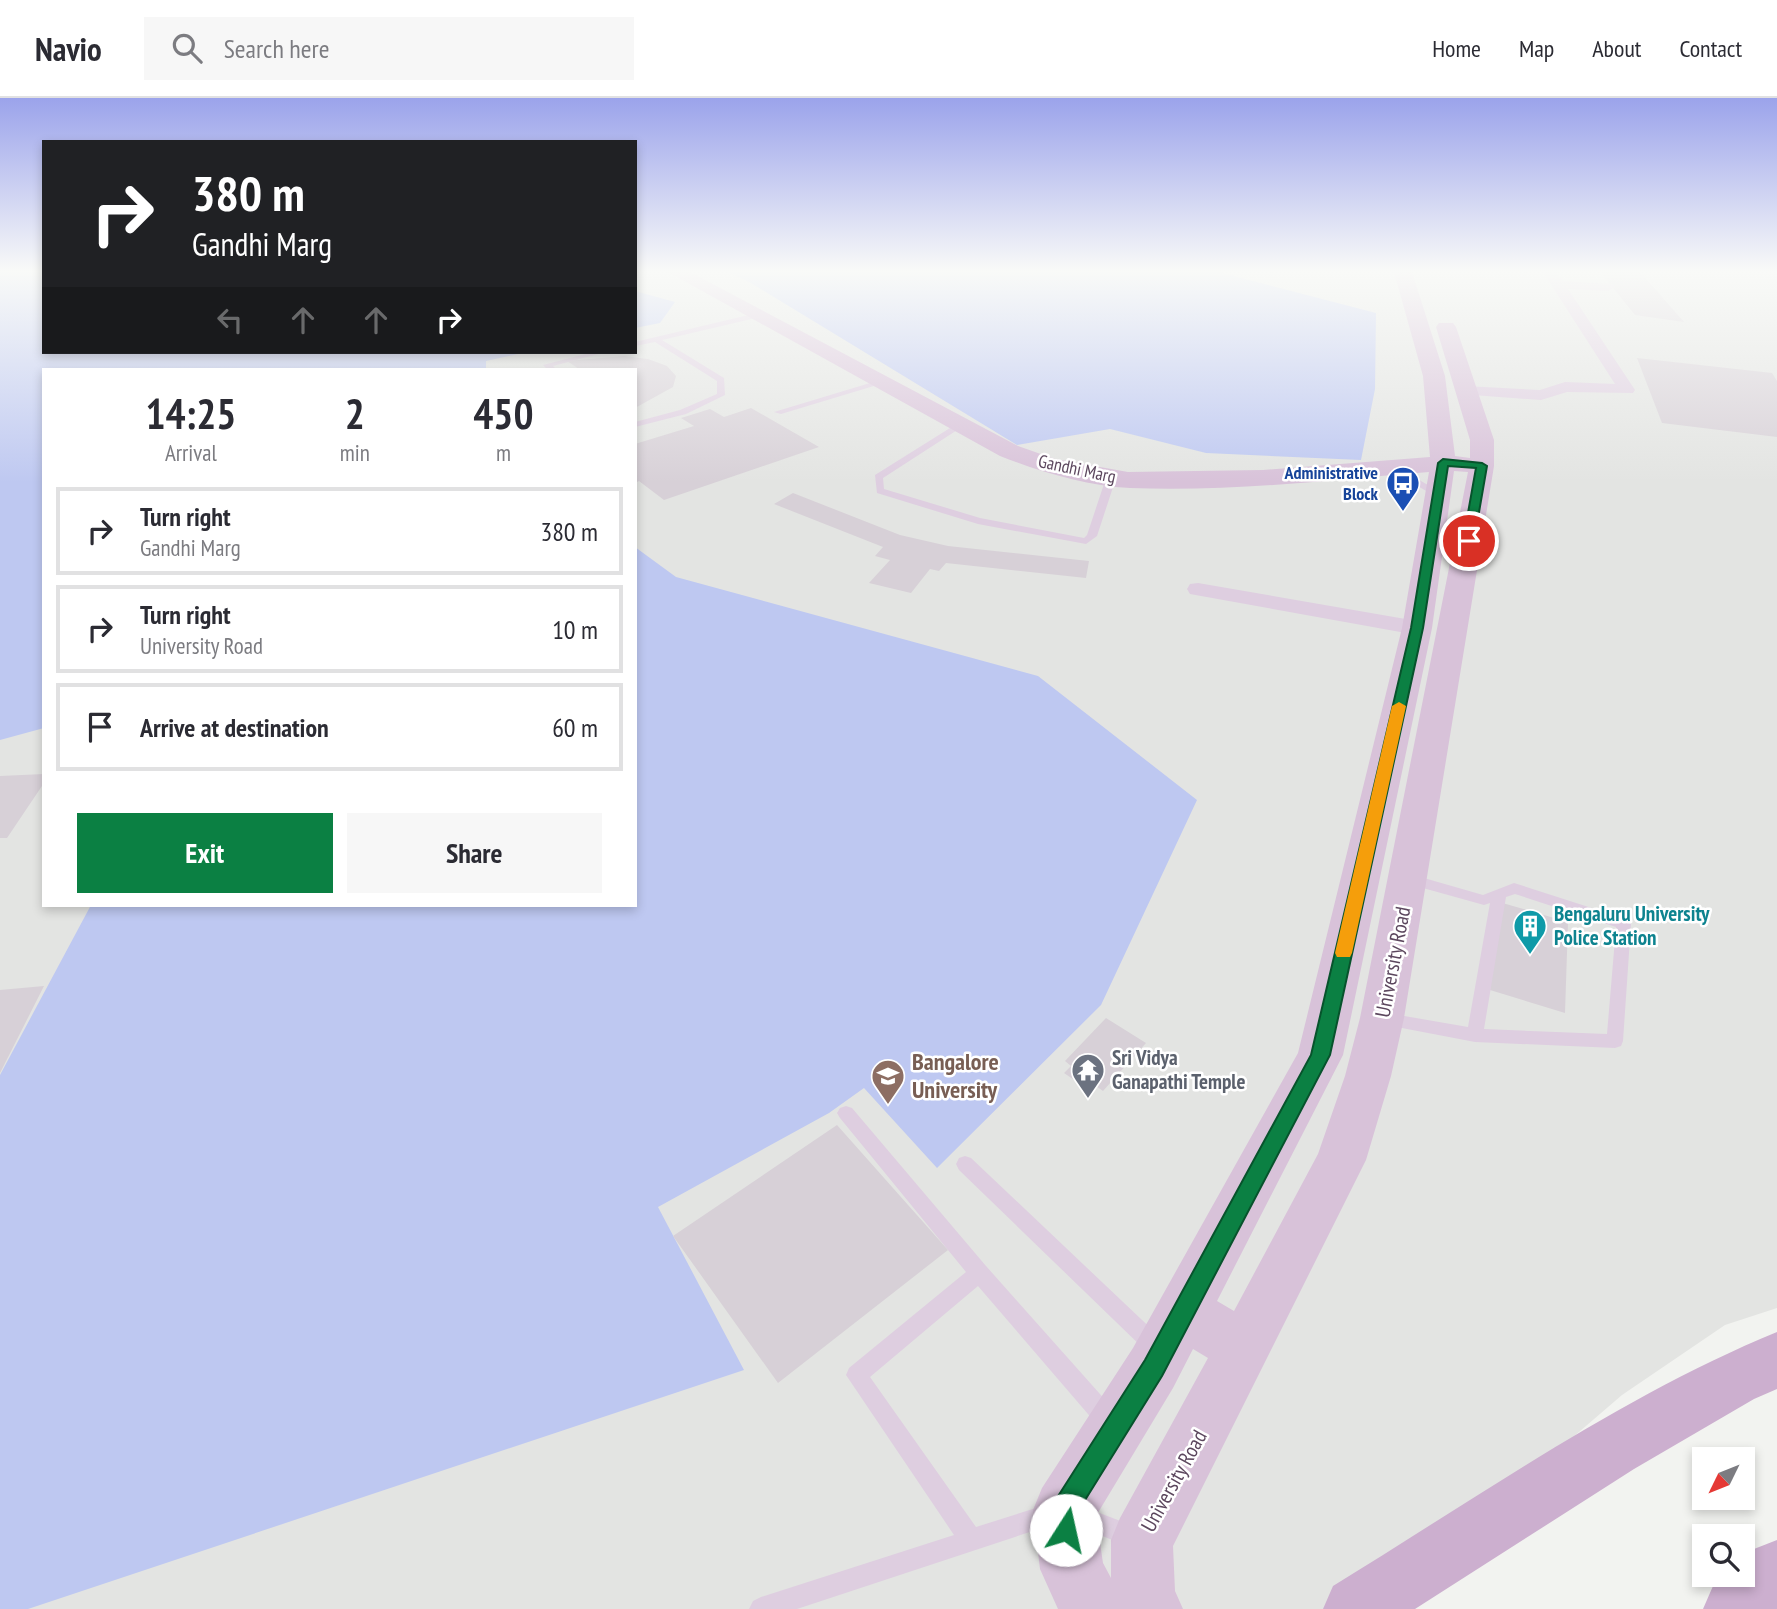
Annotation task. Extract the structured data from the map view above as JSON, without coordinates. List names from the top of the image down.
{
  "streets": {
    "main road": ["Gandhi Marg", "University Road"]
  },
  "crossings": [
    ["Gandhi Marg", "University Road"]
  ],
  "places": {
    "bus stop": ["Administrative Block"],
    "building": ["Bengaluru University Police Station"],
    "temple": ["Sri Vidya Ganapathi Temple"],
    "school or university": ["Bangalore University"]
  },
  "north": "bottom left",
  "page": {
    "header": "Navio",
    "search": "Search here",
    "nav": [
      "Home",
      "Map",
      "About",
      "Contact"
    ],
    "turn": ["380 m", "Gandhi Marg"],
    "eta": [
      "14:25",
      "Arrival",
      "2",
      "min",
      "450",
      "m"
    ],
    "list": [
      {
        "name": "Turn right",
        "note": "Gandhi Marg",
        "value": "380 m"
      },
      {
        "name": "Turn right",
        "note": "University Road",
        "value": "10 m"
      },
      {
        "name": "Arrive at destination",
        "value": "60 m"
      }
    ],
    "buttons": ["Exit", "Share"]
  }
}
